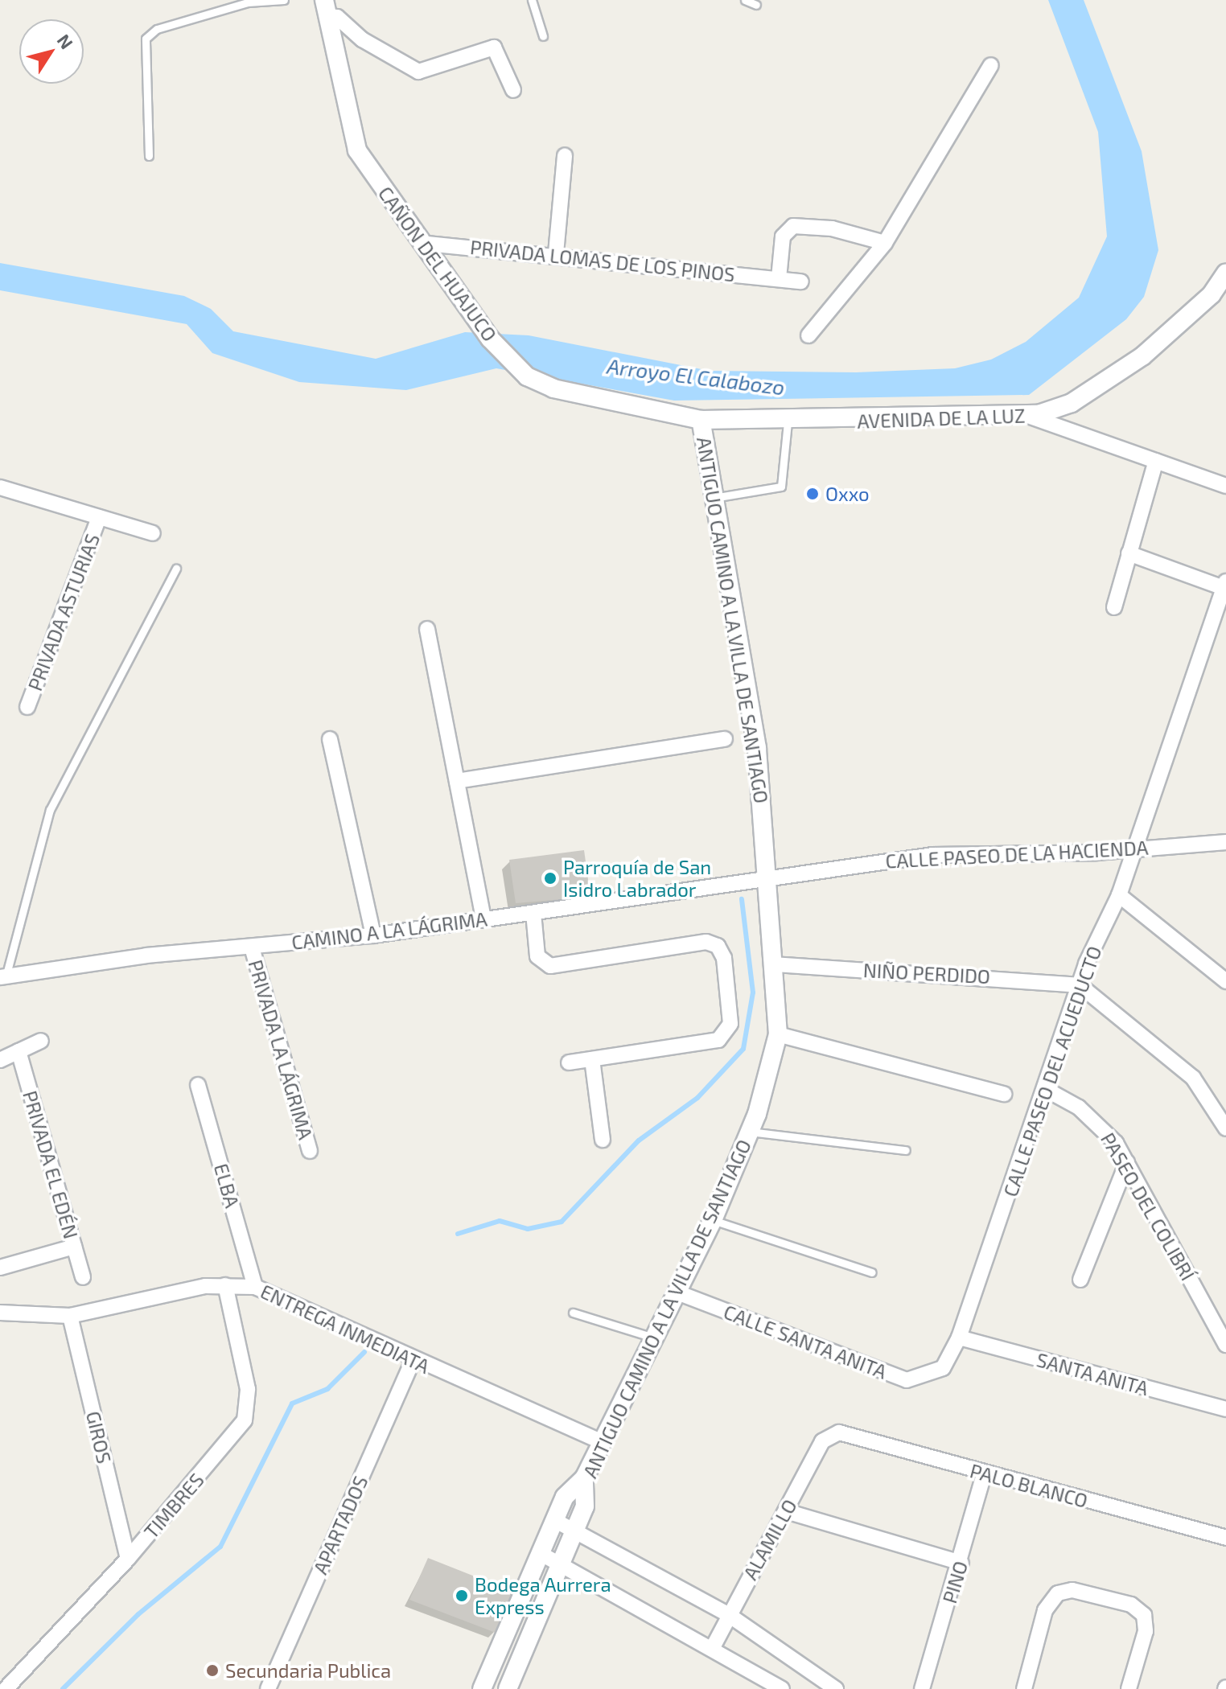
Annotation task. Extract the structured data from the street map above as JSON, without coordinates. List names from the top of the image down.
{
  "streets": {
    "street": [
      "PRIVADA LOMAS DE LOS PINOS",
      "CAÑON DEL HUAJUCO",
      "AVENIDA DE LA LUZ",
      "PRIVADA ASTURIAS",
      "ANTIGUO CAMINO A LA VILLA DE SANTIAGO",
      "CALLE PASEO DE LA HACIENDA",
      "CAMINO A LA LÁGRIMA",
      "NIÑO PERDIDO",
      "PRIVADA LA LÁGRIMA",
      "CALLE PASEO DEL ACUEDUCTO",
      "PRIVADA EL EDÉN",
      "ELBA",
      "PASEO DEL COLIBRÍ",
      "ENTREGA INMEDIATA",
      "CALLE SANTA ANITA",
      "SANTA ANITA",
      "GIROS",
      "PALO BLANCO",
      "TIMBRES",
      "APARTADOS",
      "ALAMILLO",
      "PINO"
    ]
  },
  "crossings": [
    ["PRIVADA LOMAS DE LOS PINOS", "CAÑON DEL HUAJUCO"],
    ["CAÑON DEL HUAJUCO", "AVENIDA DE LA LUZ"],
    ["AVENIDA DE LA LUZ", "ANTIGUO CAMINO A LA VILLA DE SANTIAGO"],
    ["ANTIGUO CAMINO A LA VILLA DE SANTIAGO", "CALLE PASEO DE LA HACIENDA"],
    ["ANTIGUO CAMINO A LA VILLA DE SANTIAGO", "CAMINO A LA LÁGRIMA"],
    ["ANTIGUO CAMINO A LA VILLA DE SANTIAGO", "NIÑO PERDIDO"],
    ["ANTIGUO CAMINO A LA VILLA DE SANTIAGO", "ENTREGA INMEDIATA"],
    ["ANTIGUO CAMINO A LA VILLA DE SANTIAGO", "CALLE SANTA ANITA"],
    ["CALLE PASEO DE LA HACIENDA", "CAMINO A LA LÁGRIMA"],
    ["CALLE PASEO DE LA HACIENDA", "CALLE PASEO DEL ACUEDUCTO"],
    ["CAMINO A LA LÁGRIMA", "PRIVADA LA LÁGRIMA"],
    ["NIÑO PERDIDO", "CALLE PASEO DEL ACUEDUCTO"],
    ["CALLE PASEO DEL ACUEDUCTO", "PASEO DEL COLIBRÍ"],
    ["CALLE PASEO DEL ACUEDUCTO", "CALLE SANTA ANITA"],
    ["CALLE PASEO DEL ACUEDUCTO", "SANTA ANITA"],
    ["ELBA", "ENTREGA INMEDIATA"],
    ["ENTREGA INMEDIATA", "GIROS"],
    ["ENTREGA INMEDIATA", "TIMBRES"],
    ["ENTREGA INMEDIATA", "APARTADOS"],
    ["GIROS", "TIMBRES"],
    ["PALO BLANCO", "ALAMILLO"],
    ["PALO BLANCO", "PINO"]
  ],
  "water": ["Arroyo El Calabozo"],
  "places": [
    "Oxxo",
    "Parroquía de San Isidro Labrador",
    "Bodega Aurrera Express",
    "Secundaria Publica"
  ],
  "north": "top right"
}
